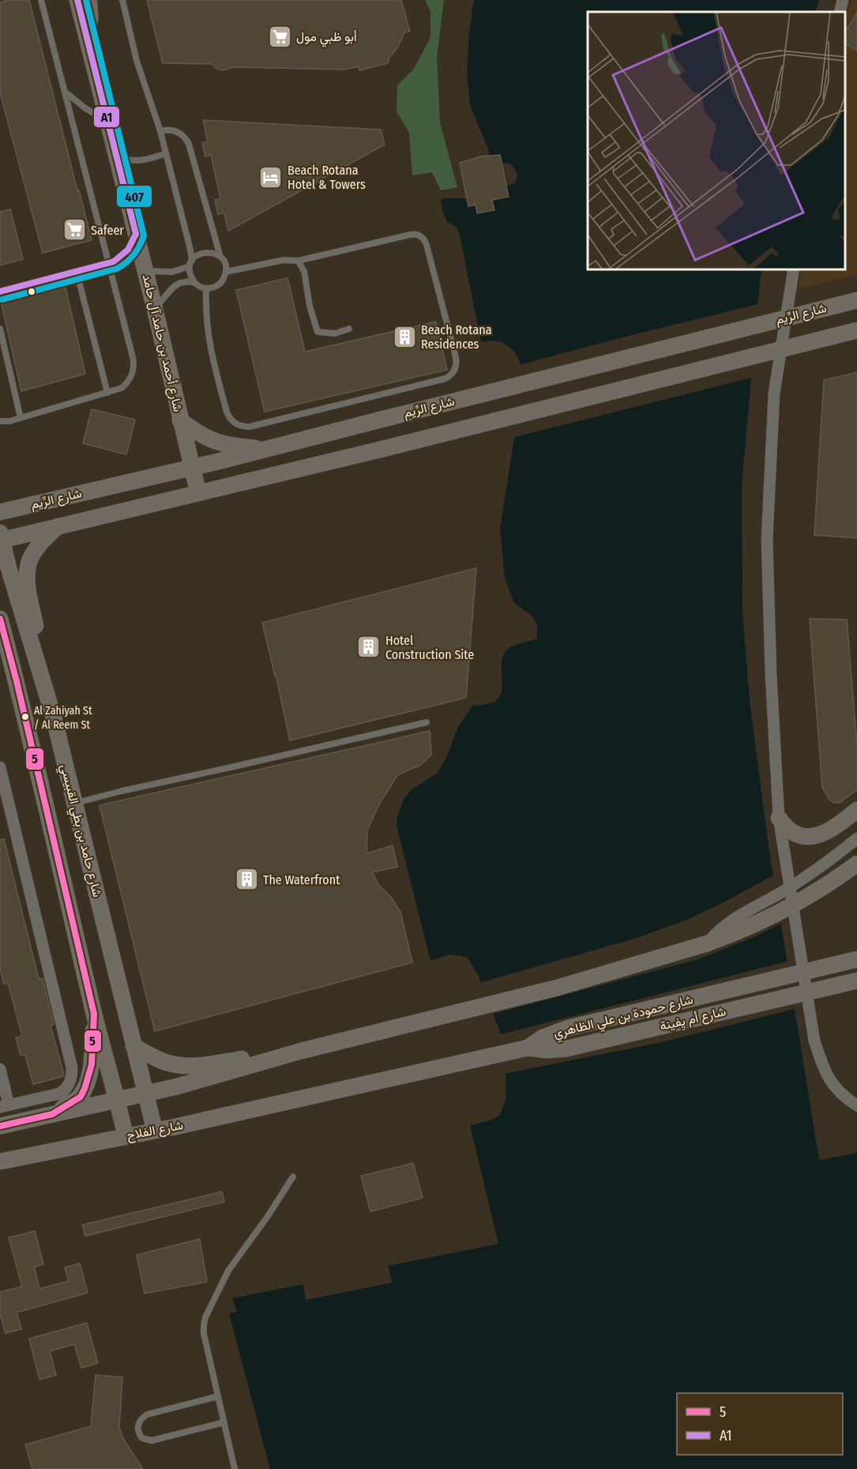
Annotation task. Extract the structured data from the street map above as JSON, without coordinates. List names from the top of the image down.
{
  "streets": {
    "main road": [
      "شارع الرِّيم",
      "شارع أحمد بن حامد آل حامد",
      "شارع حامد بن بطي القبيسي",
      "شارع حمودة بن علي الظاهري",
      "شارع أم يِفينة",
      "شارع الفلاح"
    ]
  },
  "crossings": [
    ["شارع الرِّيم", "شارع أحمد بن حامد آل حامد"],
    ["شارع الرِّيم", "شارع حامد بن بطي القبيسي"],
    ["شارع حامد بن بطي القبيسي", "شارع الفلاح"],
    ["شارع حمودة بن علي الظاهري", "شارع أم يِفينة"],
    ["شارع حمودة بن علي الظاهري", "شارع الفلاح"]
  ],
  "places": {
    "supermarket": ["أبو ظبي مول", "Safeer"],
    "hotel": ["Beach Rotana Hotel & Towers"],
    "building": ["Beach Rotana Residences", "Hotel Construction Site", "The Waterfront"],
    "other": ["Al Zahiyah St / Al Reem St"]
  },
  "lines": ["transit line A1", "transit line 407", "transit line 5"],
  "legend": ["5", "A1"]
}
